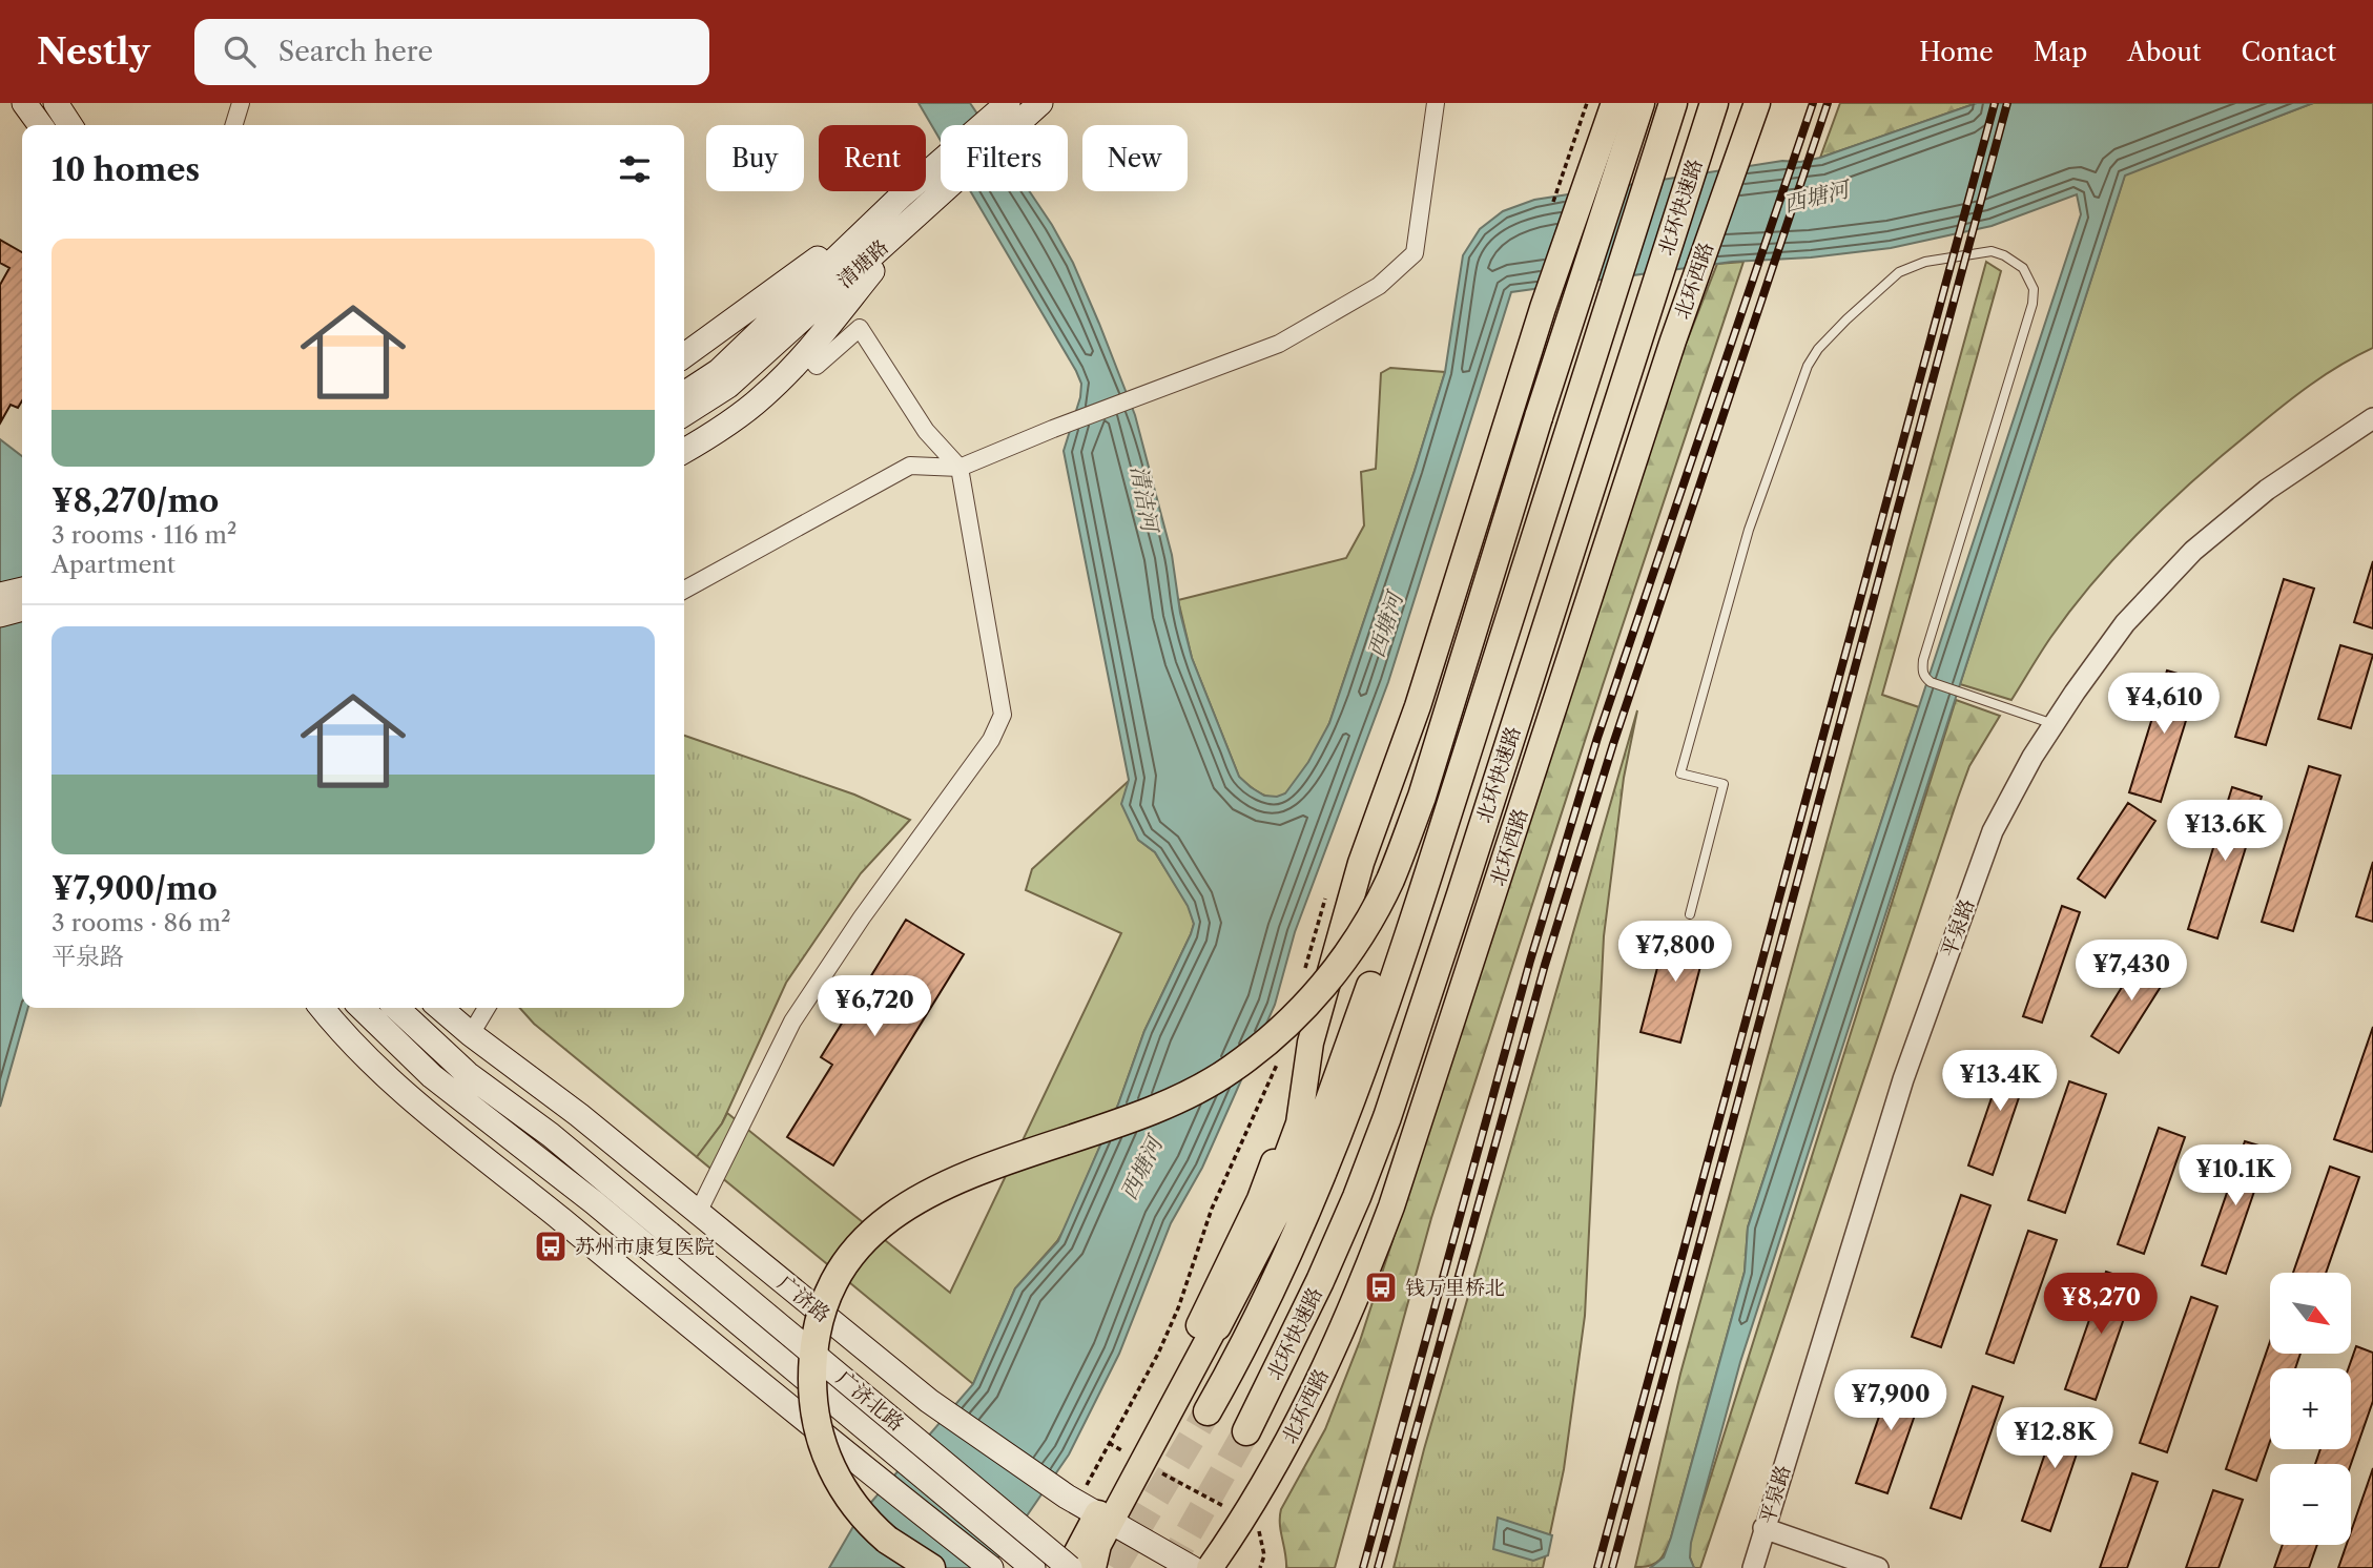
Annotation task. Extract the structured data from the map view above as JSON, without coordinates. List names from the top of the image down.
{
  "streets": {
    "highway": ["北环快速路"],
    "main road": [
      "清塘路",
      "北环西路",
      "广济路",
      "广济北路"
    ],
    "street": ["平泉路"]
  },
  "water": ["西塘河", "清洁河"],
  "places": {
    "bus stop": ["苏州市康复医院", "钱万里桥北"]
  },
  "north": "bottom right",
  "page": {
    "header": "Nestly",
    "search": "Search here",
    "nav": [
      "Home",
      "Map",
      "About",
      "Contact"
    ],
    "chip": [
      "Buy",
      "Rent",
      "Filters",
      "New"
    ],
    "heading": "10 homes",
    "list": [
      {
        "name": "¥8,270/mo",
        "note": "3 rooms · 116 m² · Apartment"
      },
      {
        "name": "¥7,900/mo",
        "note": "3 rooms · 86 m² · 平泉路"
      }
    ],
    "price": [
      "¥4,610",
      "¥13.6K",
      "¥7,800",
      "¥7,430",
      "¥6,720",
      "¥13.4K",
      "¥10.1K",
      "¥8,270",
      "¥7,900",
      "¥12.8K"
    ],
    "map_buttons": ["+", "−"]
  }
}
